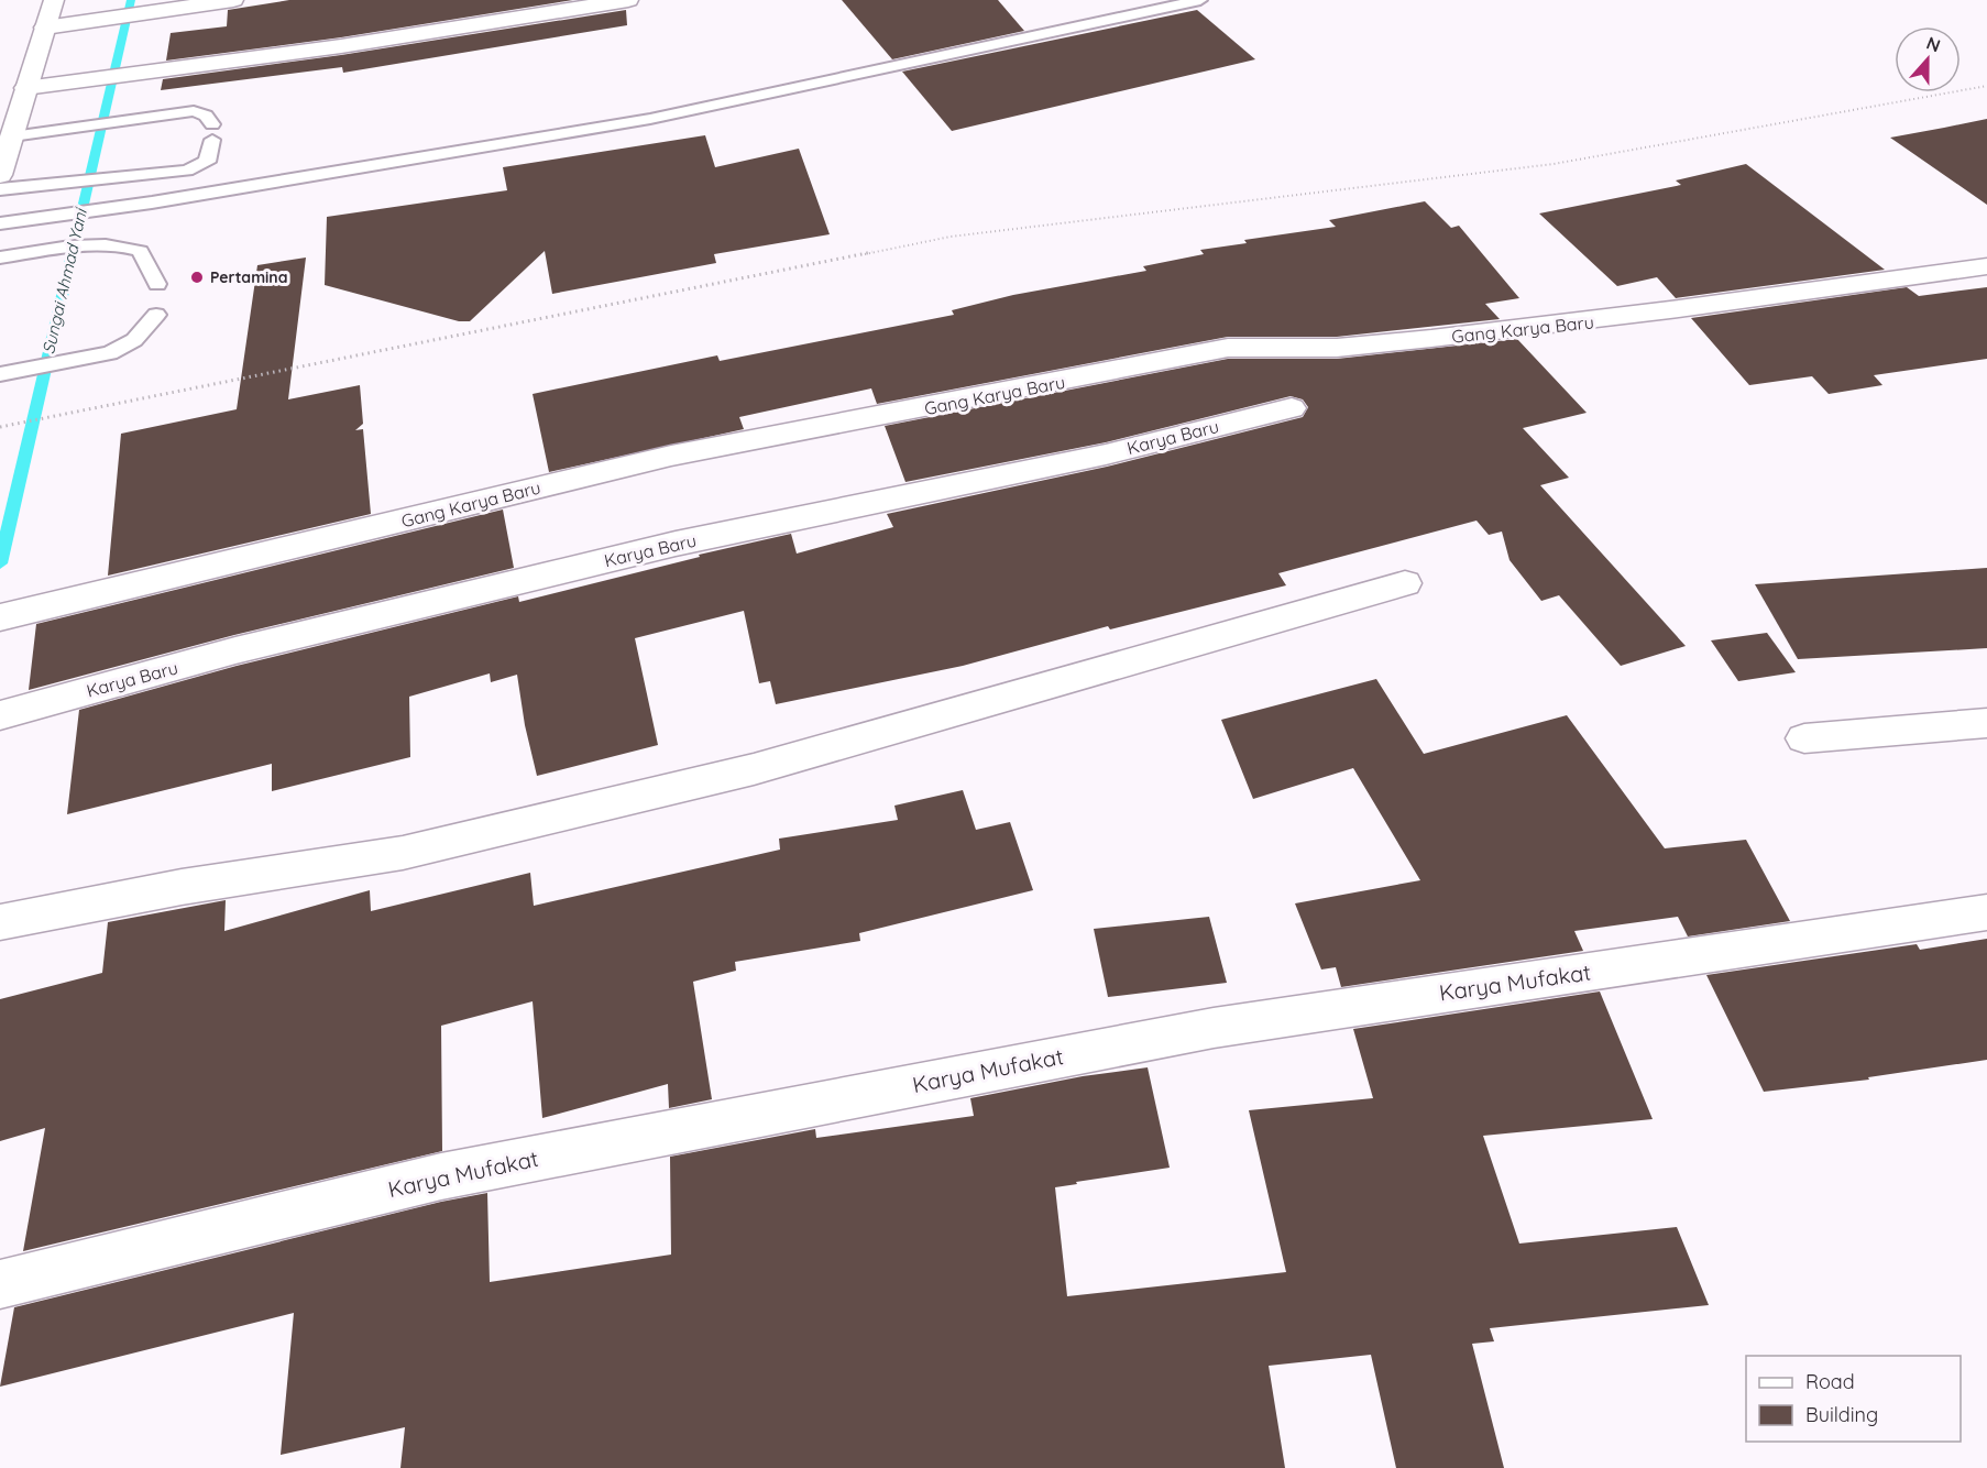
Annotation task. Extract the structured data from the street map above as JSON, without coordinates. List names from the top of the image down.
{
  "streets": {
    "main road": ["Gang Karya Baru", "Karya Baru", "Karya Mufakat"]
  },
  "water": ["Sungai Ahmad Yani"],
  "places": ["Pertamina"],
  "legend": ["Road", "Building"],
  "north": "top"
}
